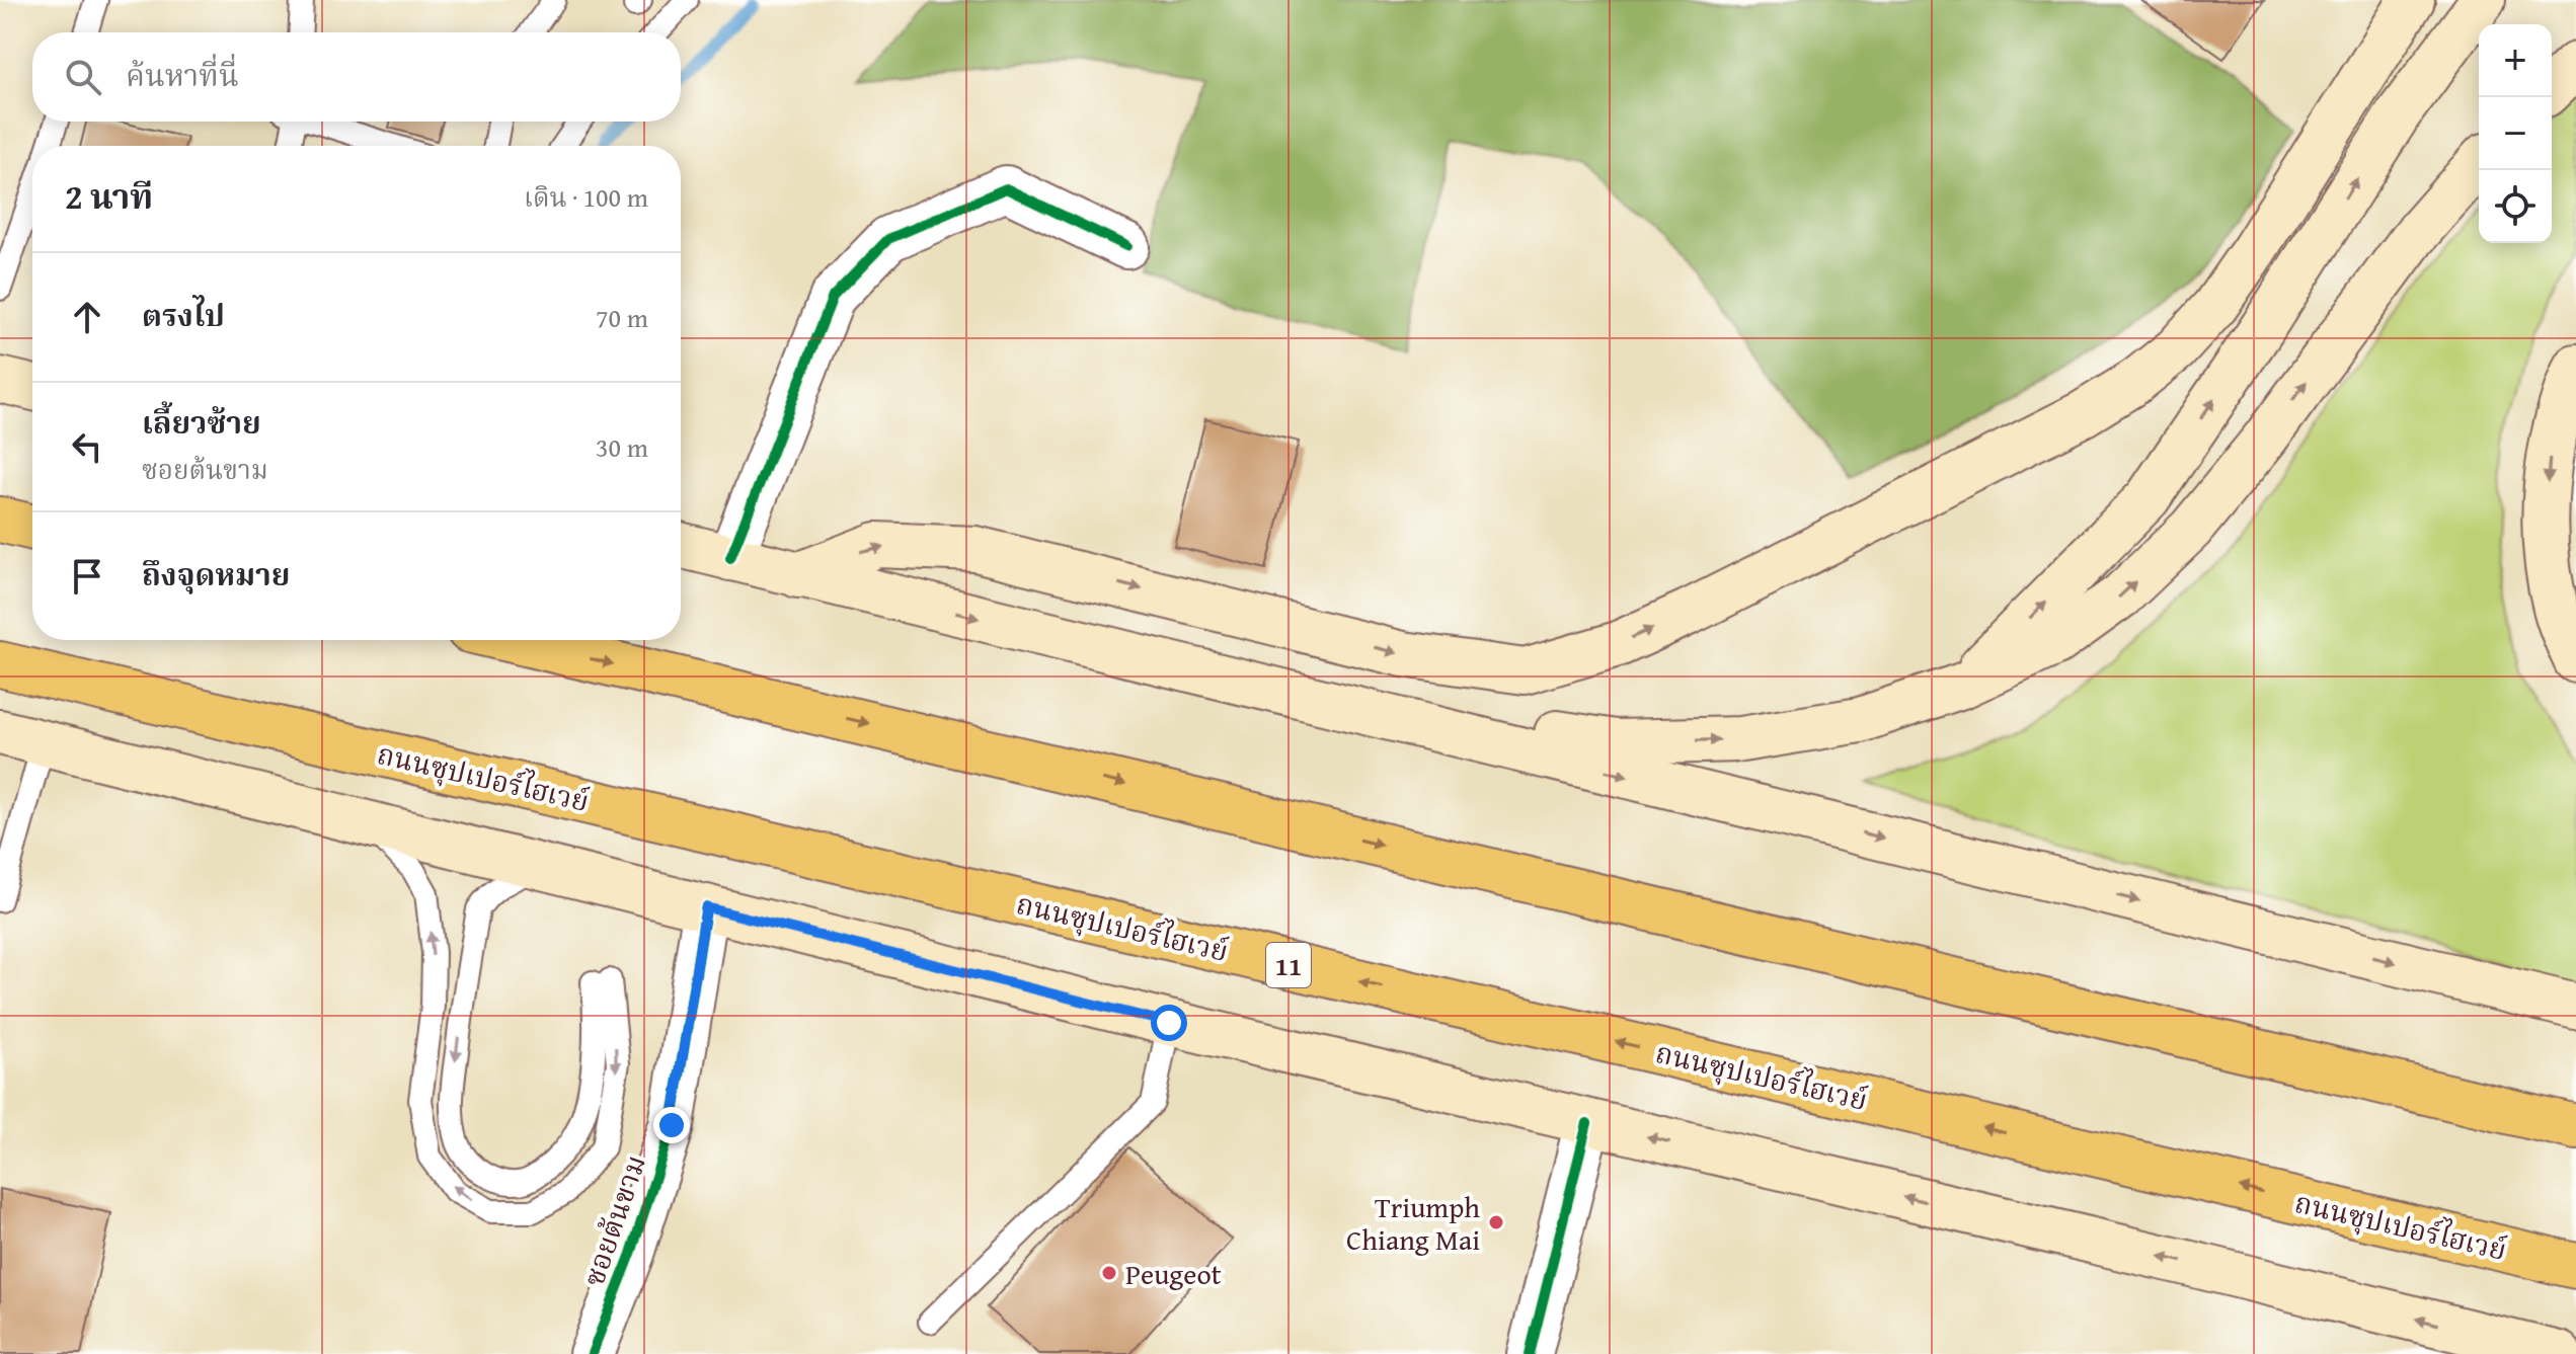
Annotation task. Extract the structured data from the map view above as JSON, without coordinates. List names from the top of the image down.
{
  "streets": {
    "highway": ["ถนนซุปเปอร์ไฮเวย์", "11"],
    "street": ["ซอยต้นขาม"]
  },
  "places": ["Triumph Chiang Mai", "Peugeot"],
  "page": {
    "map_buttons": ["+", "−"],
    "search": "ค้นหาที่นี่",
    "heading": ["2 นาที", "เดิน · 100 m"],
    "list": [
      ["ตรงไป", "70 m"],
      ["เลี้ยวซ้าย", "ซอยต้นขาม", "30 m"],
      "ถึงจุดหมาย"
    ]
  }
}
